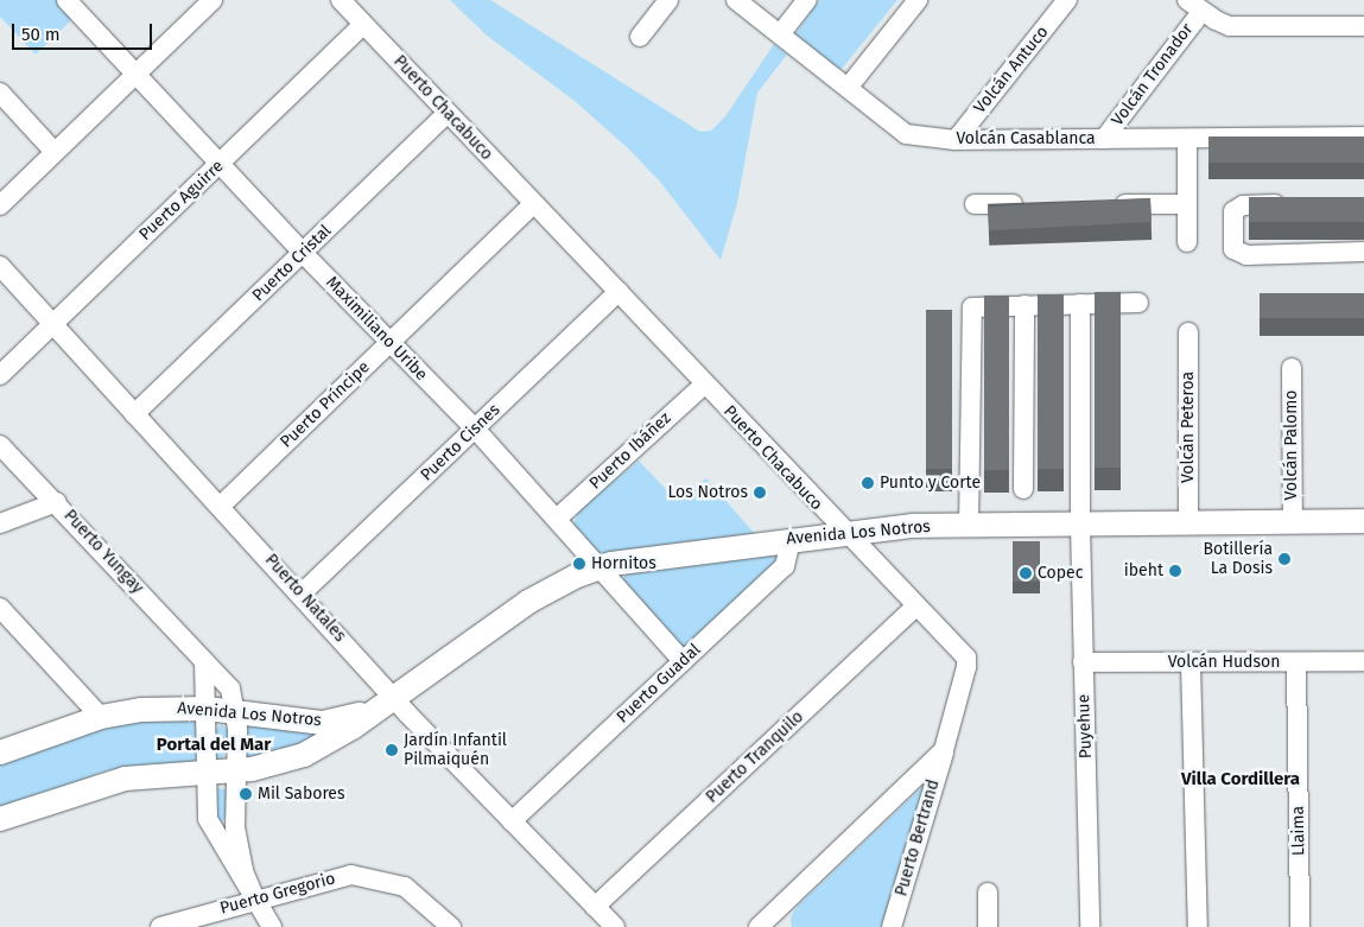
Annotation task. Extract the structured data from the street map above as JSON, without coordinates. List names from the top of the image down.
{
  "streets": {
    "main road": ["Avenida Los Notros"],
    "street": [
      "Volcán Antuco",
      "Volcán Tronador",
      "Puerto Chacabuco",
      "Volcán Casablanca",
      "Puerto Aguirre",
      "Puerto Cristal",
      "Maximiliano Uribe",
      "Puerto Príncipe",
      "Volcán Peteroa",
      "Puerto Cisnes",
      "Volcán Palomo",
      "Puerto Ibáñez",
      "Puerto Yungay",
      "Puerto Natales",
      "Volcán Hudson",
      "Puerto Guadal",
      "Puyehue",
      "Puerto Tranquilo",
      "Llaima",
      "Puerto Bertrand",
      "Puerto Gregorio"
    ]
  },
  "crossings": [
    ["Volcán Antuco", "Volcán Casablanca"],
    ["Volcán Tronador", "Volcán Casablanca"],
    ["Puerto Chacabuco", "Puerto Aguirre"],
    ["Puerto Chacabuco", "Puerto Cristal"],
    ["Puerto Chacabuco", "Puerto Príncipe"],
    ["Puerto Chacabuco", "Puerto Cisnes"],
    ["Puerto Chacabuco", "Puerto Ibáñez"],
    ["Puerto Chacabuco", "Avenida Los Notros"],
    ["Puerto Chacabuco", "Puerto Tranquilo"],
    ["Puerto Chacabuco", "Puerto Bertrand"],
    ["Puerto Aguirre", "Maximiliano Uribe"],
    ["Puerto Aguirre", "Puerto Natales"],
    ["Puerto Cristal", "Maximiliano Uribe"],
    ["Puerto Cristal", "Puerto Natales"],
    ["Maximiliano Uribe", "Puerto Príncipe"],
    ["Maximiliano Uribe", "Puerto Cisnes"],
    ["Maximiliano Uribe", "Puerto Ibáñez"],
    ["Maximiliano Uribe", "Avenida Los Notros"],
    ["Maximiliano Uribe", "Puerto Guadal"],
    ["Puerto Príncipe", "Puerto Natales"],
    ["Volcán Peteroa", "Avenida Los Notros"],
    ["Puerto Cisnes", "Puerto Natales"],
    ["Volcán Palomo", "Avenida Los Notros"],
    ["Avenida Los Notros", "Puerto Yungay"],
    ["Avenida Los Notros", "Puerto Natales"],
    ["Avenida Los Notros", "Puerto Guadal"],
    ["Avenida Los Notros", "Puyehue"],
    ["Puerto Yungay", "Puerto Gregorio"],
    ["Puerto Natales", "Puerto Guadal"],
    ["Puerto Natales", "Puerto Tranquilo"],
    ["Volcán Hudson", "Puyehue"],
    ["Volcán Hudson", "Llaima"]
  ],
  "districts": ["Portal del Mar", "Villa Cordillera"],
  "places": [
    "Punto y Corte",
    "Los Notros",
    "Botillería La Dosis",
    "Hornitos",
    "ibeht",
    "Copec",
    "Jardín Infantil Pilmaiquén",
    "Mil Sabores"
  ],
  "scale_bar": "50 m"
}
